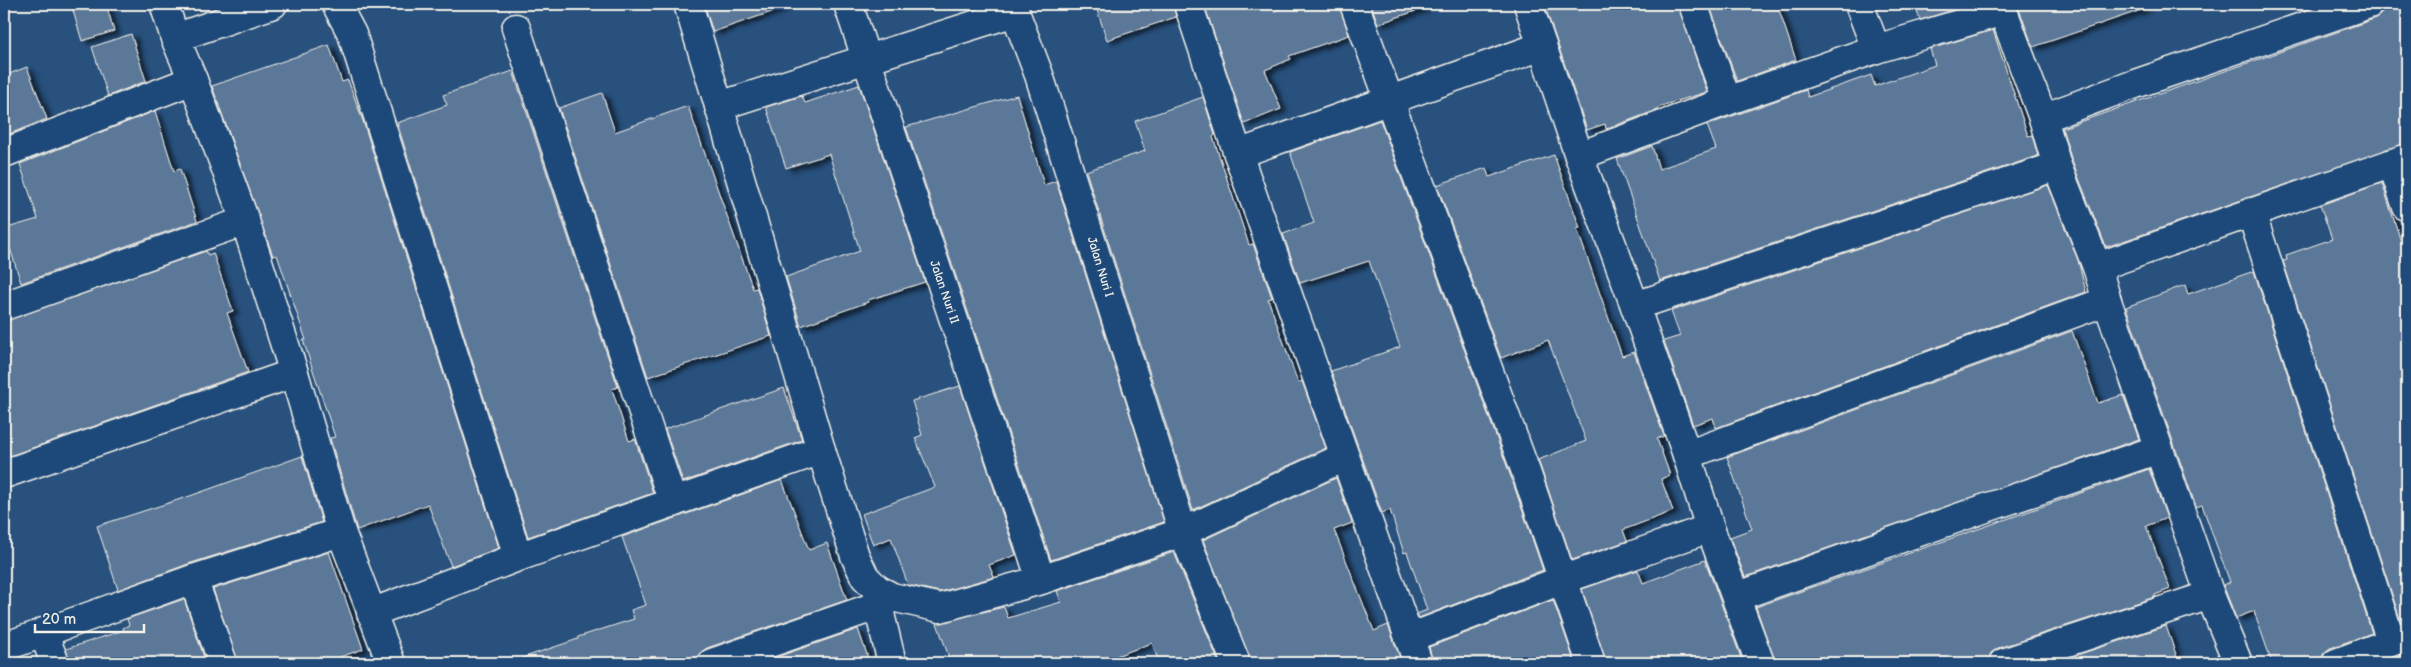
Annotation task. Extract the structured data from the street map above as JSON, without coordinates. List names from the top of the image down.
{
  "streets": {
    "street": ["Jalan Nuri I", "Jalan Nuri II"]
  },
  "scale_bar": "20 m"
}
